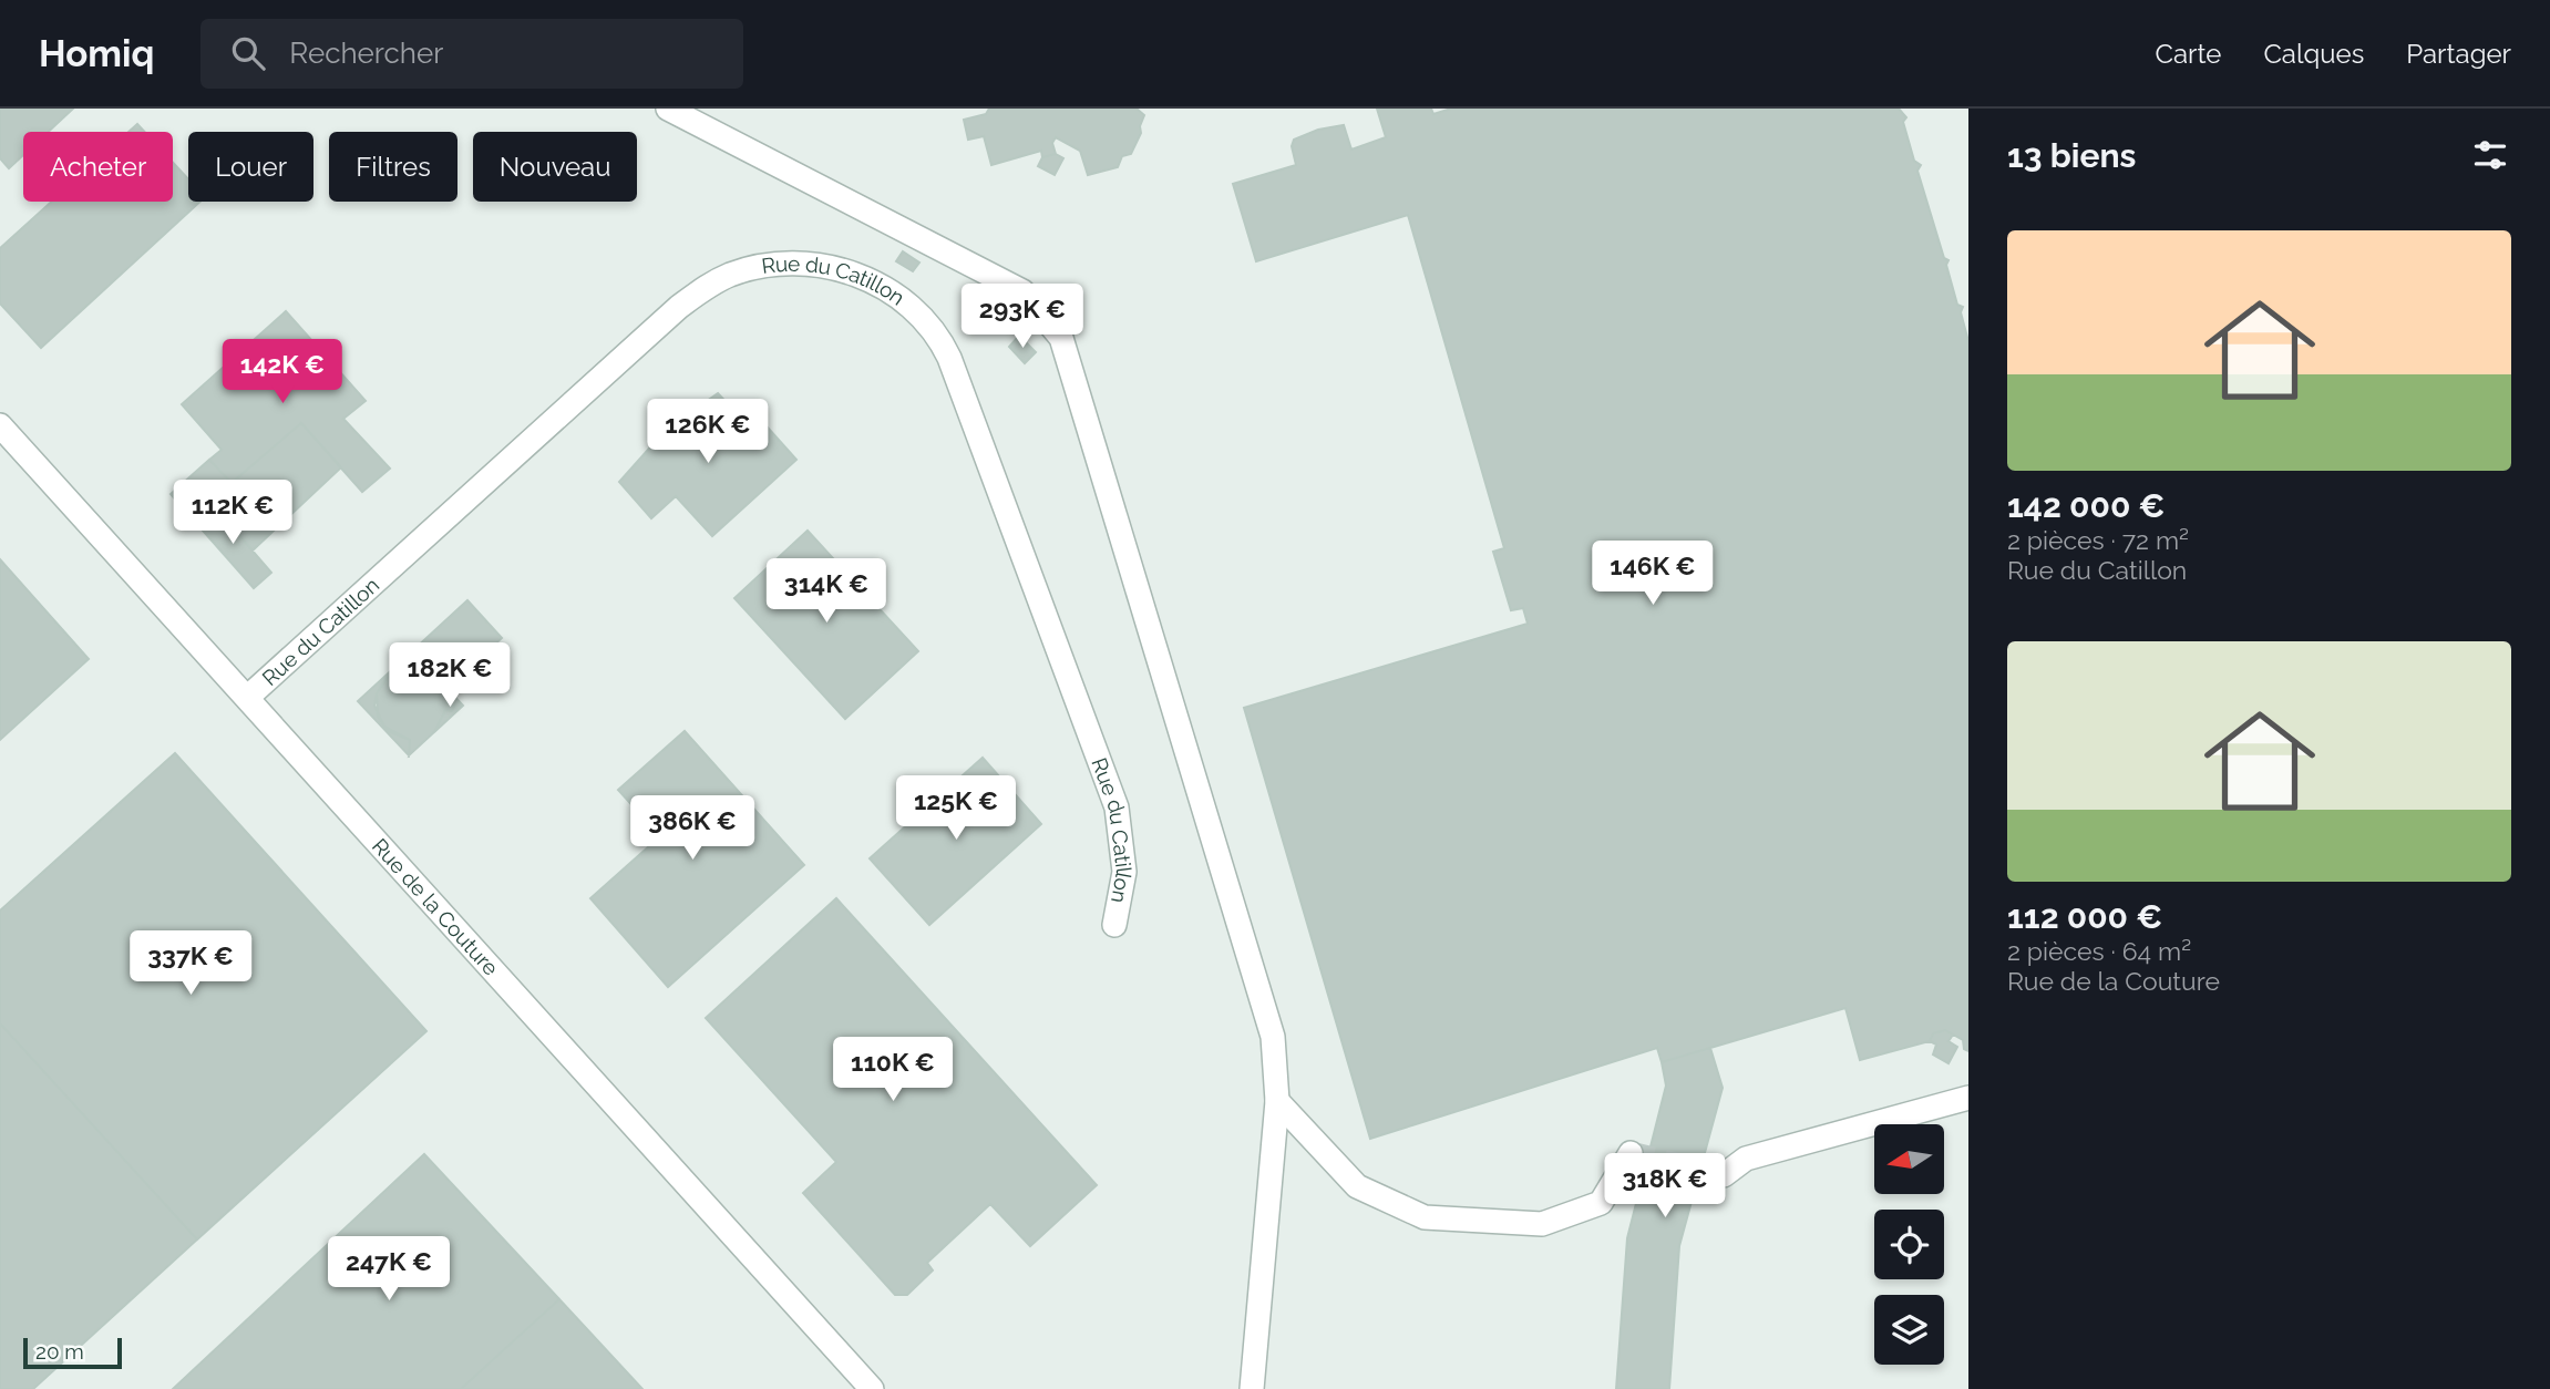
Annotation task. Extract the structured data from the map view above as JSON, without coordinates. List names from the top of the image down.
{
  "streets": {
    "street": ["Rue du Catillon", "Rue de la Couture"]
  },
  "crossings": [
    ["Rue du Catillon", "Rue de la Couture"]
  ],
  "scale_bar": "20 m",
  "north": "left",
  "page": {
    "header": "Homiq",
    "search": "Rechercher",
    "nav": ["Carte", "Calques", "Partager"],
    "heading": "13 biens",
    "chip": [
      "Acheter",
      "Louer",
      "Filtres",
      "Nouveau"
    ],
    "list": [
      {
        "name": "142 000 €",
        "note": "2 pièces · 72 m² · Rue du Catillon"
      },
      {
        "name": "112 000 €",
        "note": "2 pièces · 64 m² · Rue de la Couture"
      }
    ],
    "price": [
      "293K €",
      "142K €",
      "126K €",
      "112K €",
      "146K €",
      "314K €",
      "182K €",
      "125K €",
      "386K €",
      "337K €",
      "110K €",
      "318K €",
      "247K €"
    ],
    "scale": "20 m"
  }
}
